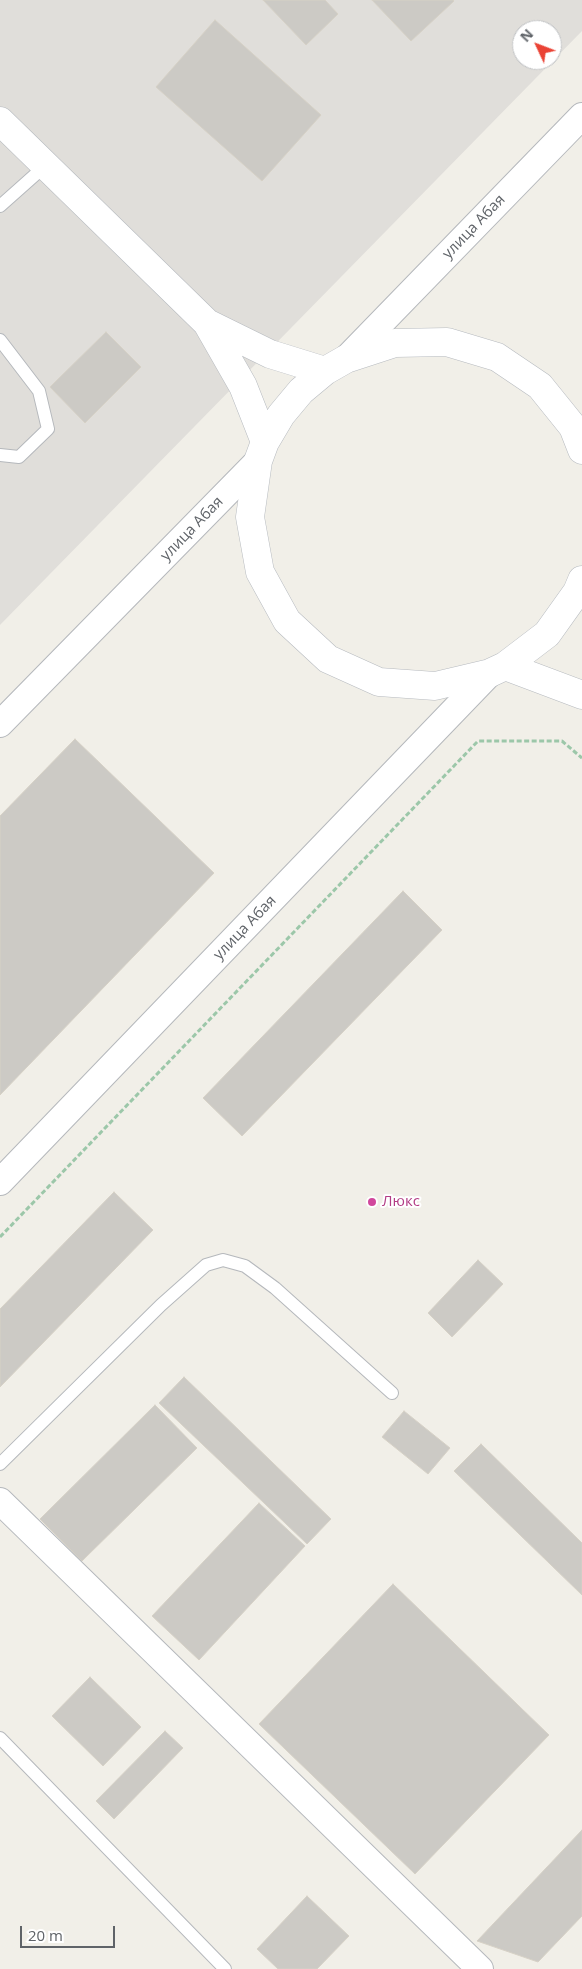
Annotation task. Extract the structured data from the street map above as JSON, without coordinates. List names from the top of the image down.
{
  "streets": {
    "street": ["улица Абая"]
  },
  "places": ["Люкс"],
  "scale_bar": "20 m",
  "north": "top left"
}
